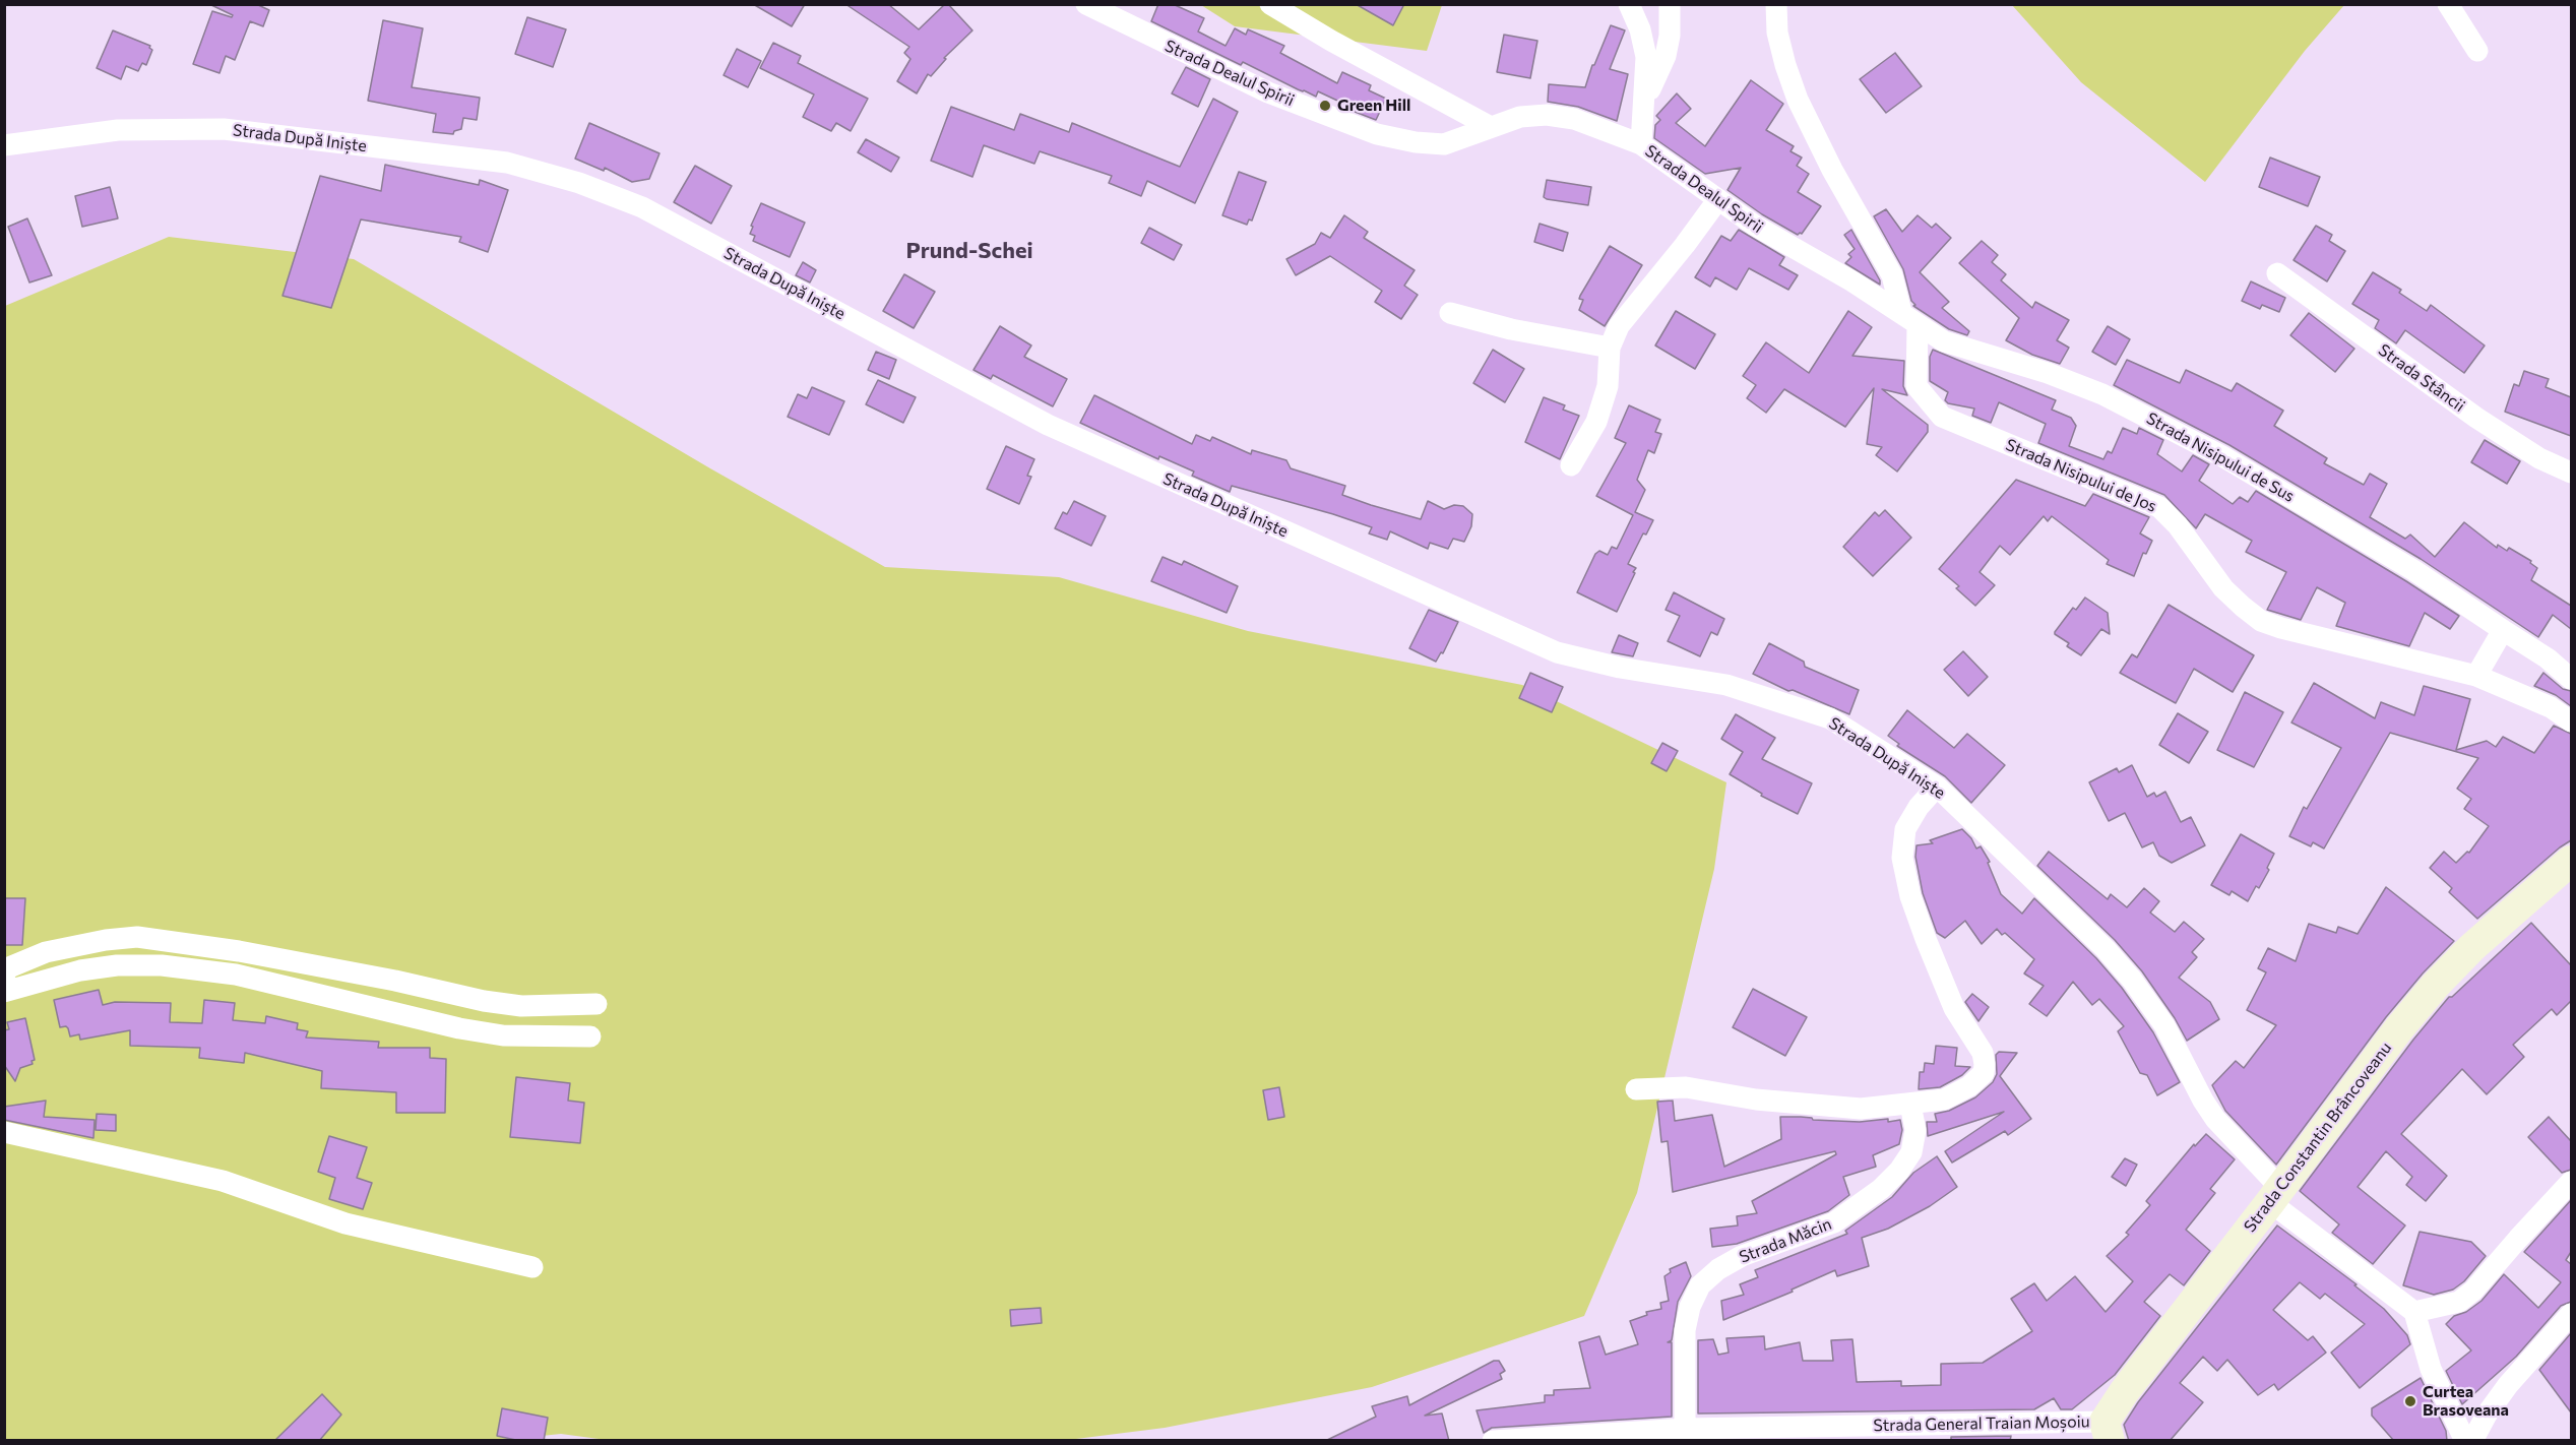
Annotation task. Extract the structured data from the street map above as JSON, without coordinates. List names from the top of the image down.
{
  "streets": {
    "street": [
      "Strada Dealul Spirii",
      "Strada După Iniște",
      "Strada Stâncii",
      "Strada Nisipului de Sus",
      "Strada Nisipului de Jos",
      "Strada Constantin Brâncoveanu",
      "Strada Măcin",
      "Strada General Traian Moșoiu"
    ]
  },
  "crossings": [
    ["Strada Dealul Spirii", "Strada Nisipului de Sus"],
    ["Strada Dealul Spirii", "Strada Nisipului de Jos"],
    ["Strada După Iniște", "Strada Constantin Brâncoveanu"],
    ["Strada Nisipului de Sus", "Strada Nisipului de Jos"],
    ["Strada Constantin Brâncoveanu", "Strada General Traian Moșoiu"],
    ["Strada Măcin", "Strada General Traian Moșoiu"]
  ],
  "districts": ["Prund-Schei"],
  "places": ["Green Hill", "Curtea Brasoveana"]
}
